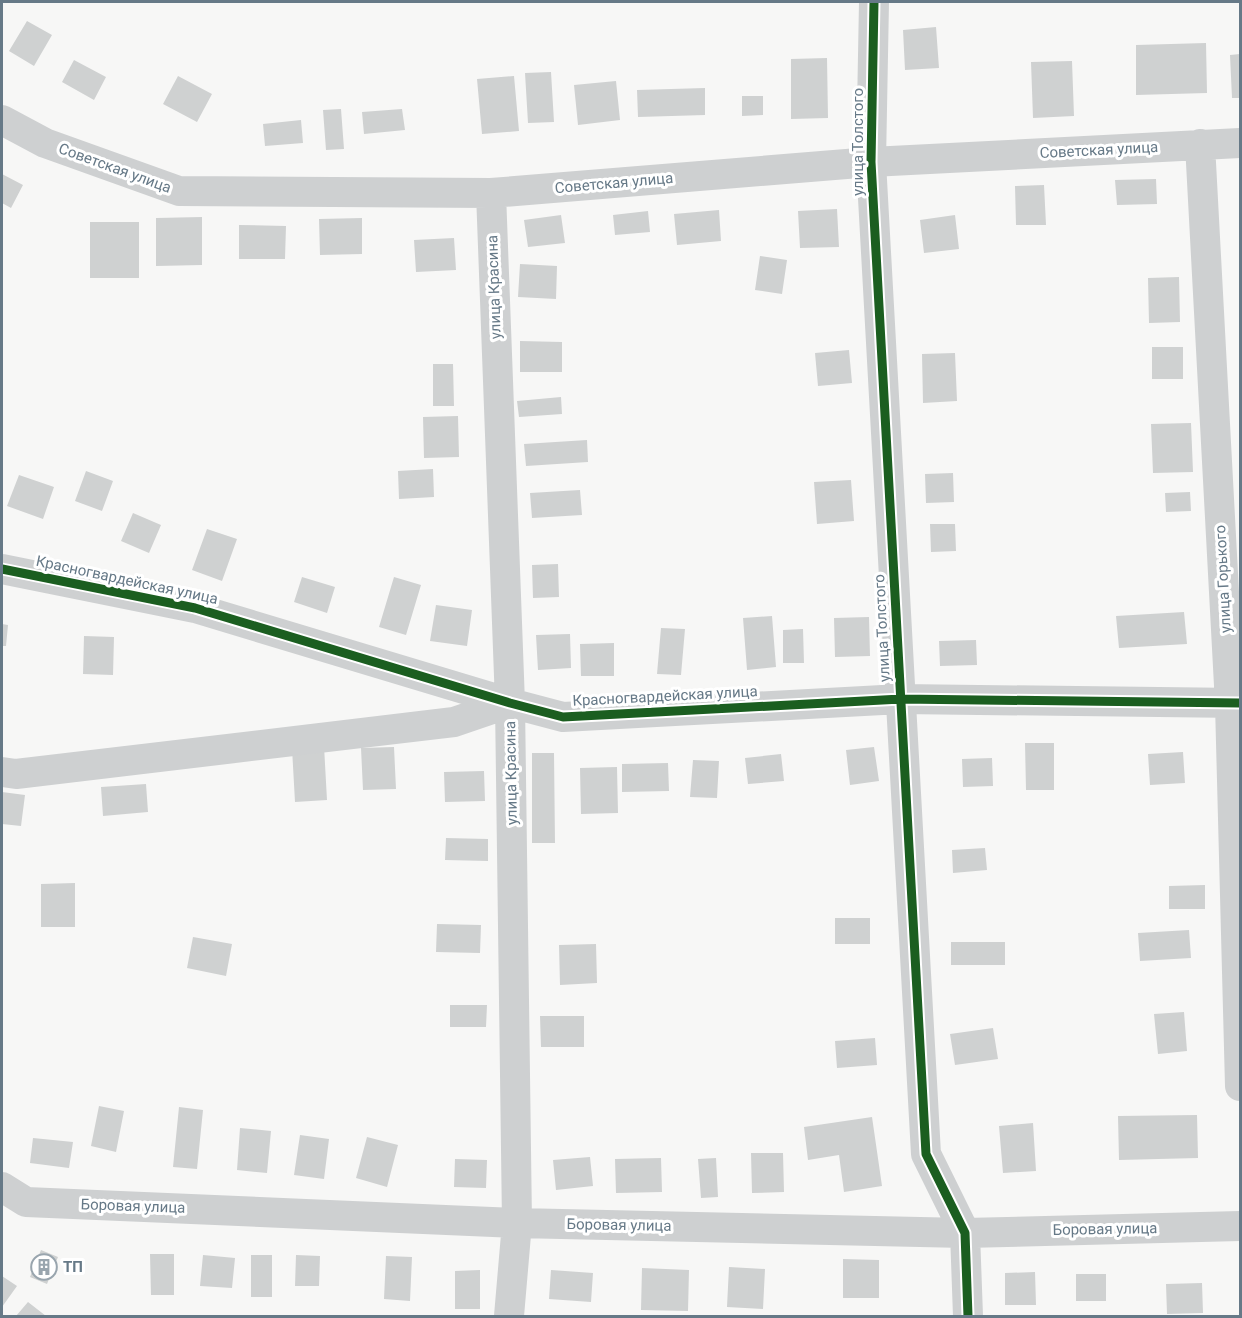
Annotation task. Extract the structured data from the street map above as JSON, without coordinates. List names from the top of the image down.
{
  "streets": {
    "street": [
      "улица Толстого",
      "Советская улица",
      "улица Красина",
      "улица Горького",
      "Красногвардейская улица",
      "Боровая улица"
    ]
  },
  "crossings": [
    ["улица Толстого", "Советская улица"],
    ["улица Толстого", "Красногвардейская улица"],
    ["улица Толстого", "Боровая улица"],
    ["Советская улица", "улица Красина"],
    ["Советская улица", "улица Горького"],
    ["улица Красина", "Красногвардейская улица"],
    ["улица Красина", "Боровая улица"],
    ["улица Горького", "Красногвардейская улица"]
  ],
  "places": {
    "building": ["ТП"]
  }
}
